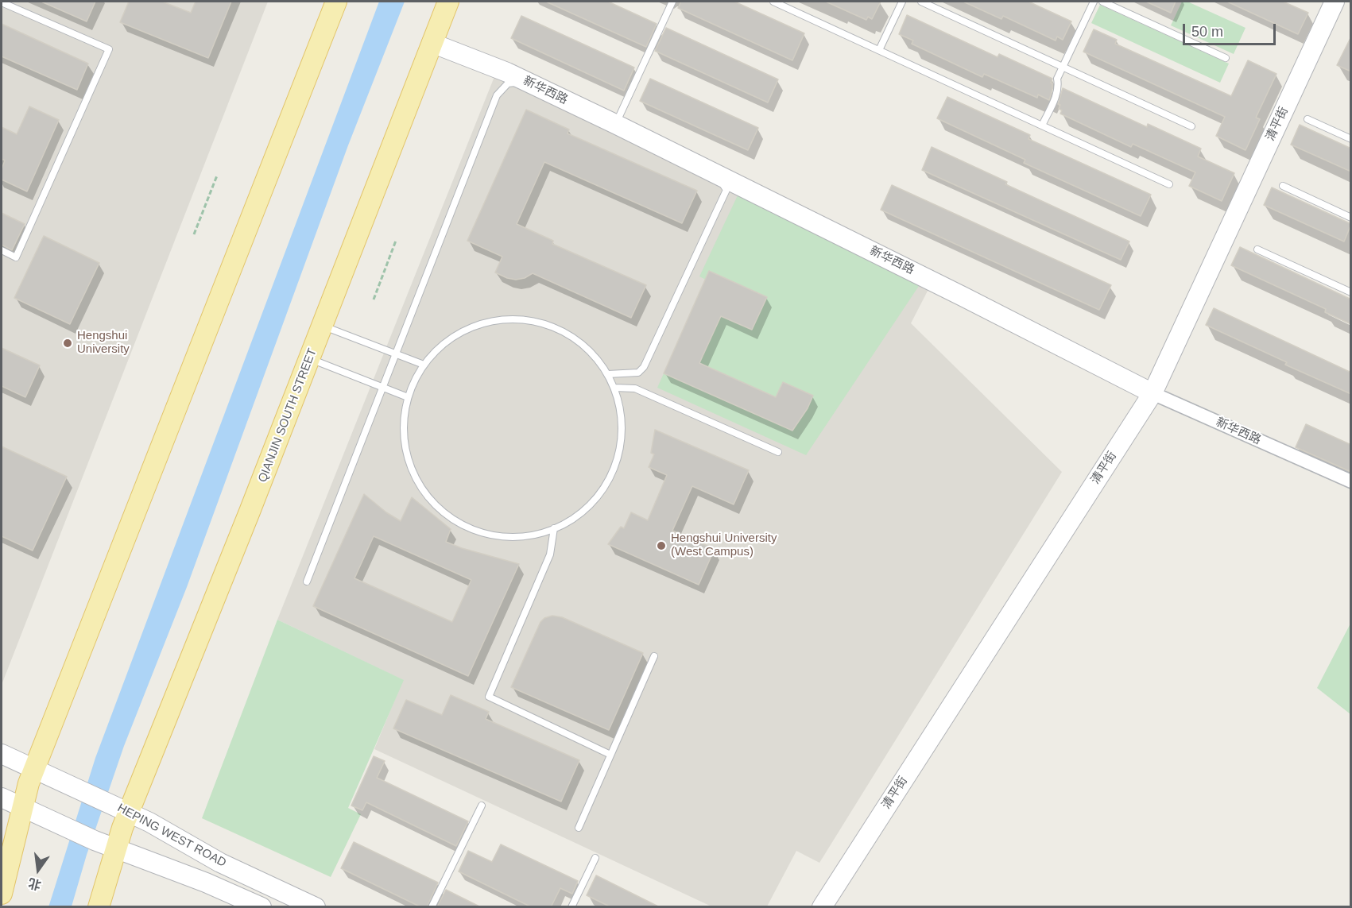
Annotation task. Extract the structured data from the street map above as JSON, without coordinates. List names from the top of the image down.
{
  "streets": {
    "main road": ["QIANJIN SOUTH STREET"],
    "street": ["新华西路", "清平街", "HEPING WEST ROAD"]
  },
  "crossings": [
    ["新华西路", "清平街"],
    ["新华西路", "QIANJIN SOUTH STREET"],
    ["QIANJIN SOUTH STREET", "HEPING WEST ROAD"]
  ],
  "places": ["Hengshui University", "Hengshui University (West Campus)"],
  "scale_bar": "50 m",
  "north": "bottom"
}
